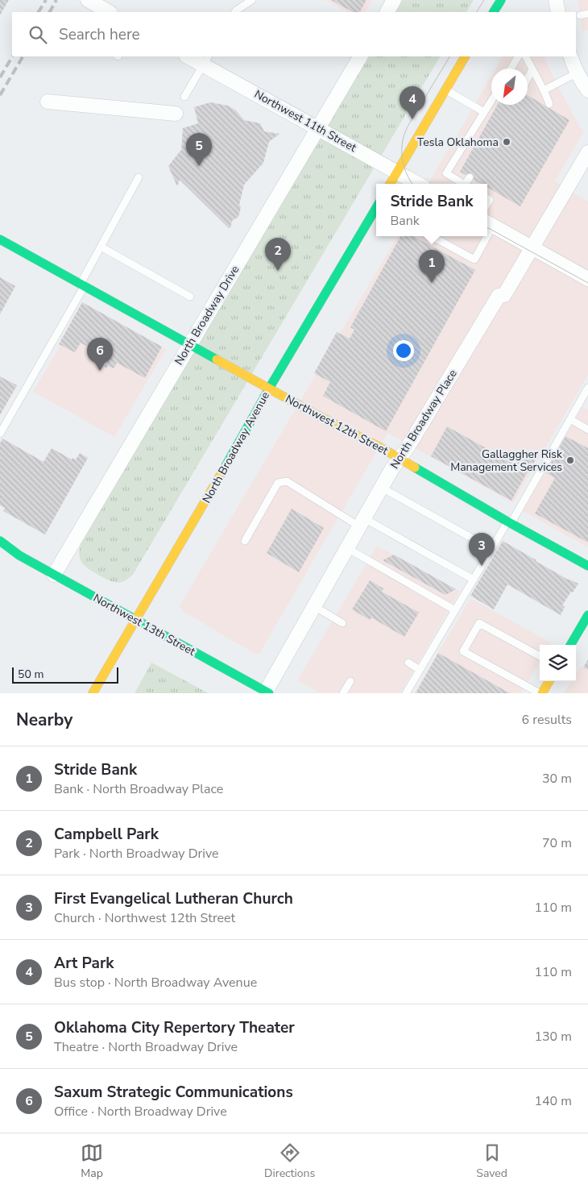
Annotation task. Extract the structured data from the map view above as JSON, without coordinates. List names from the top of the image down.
{
  "streets": {
    "main road": ["Northwest 12th Street", "North Broadway Avenue", "Northwest 13th Street"],
    "street": ["Northwest 11th Street", "North Broadway Drive", "North Broadway Place"]
  },
  "crossings": [
    ["Northwest 11th Street", "North Broadway Drive"],
    ["North Broadway Drive", "Northwest 12th Street"],
    ["North Broadway Drive", "Northwest 13th Street"],
    ["North Broadway Place", "Northwest 12th Street"],
    ["North Broadway Place", "Northwest 13th Street"],
    ["Northwest 12th Street", "North Broadway Avenue"],
    ["North Broadway Avenue", "Northwest 13th Street"]
  ],
  "places": ["Tesla Oklahoma", "Gallaggher Risk Management Services"],
  "scale_bar": "50 m",
  "north": "bottom left",
  "page": {
    "search": "Search here",
    "pins": [
      "4",
      "5",
      "2",
      "1",
      "6",
      "3"
    ],
    "popup": ["Stride Bank", "Bank"],
    "scale": "50 m",
    "heading": ["Nearby", "6 results"],
    "list": [
      {
        "mark": "1",
        "name": "Stride Bank",
        "note": "Bank · North Broadway Place",
        "value": "30 m"
      },
      {
        "mark": "2",
        "name": "Campbell Park",
        "note": "Park · North Broadway Drive",
        "value": "70 m"
      },
      {
        "mark": "3",
        "name": "First Evangelical Lutheran Church",
        "note": "Church · Northwest 12th Street",
        "value": "110 m"
      },
      {
        "mark": "4",
        "name": "Art Park",
        "note": "Bus stop · North Broadway Avenue",
        "value": "110 m"
      },
      {
        "mark": "5",
        "name": "Oklahoma City Repertory Theater",
        "note": "Theatre · North Broadway Drive",
        "value": "130 m"
      },
      {
        "mark": "6",
        "name": "Saxum Strategic Communications",
        "note": "Office · North Broadway Drive",
        "value": "140 m"
      }
    ],
    "nav": ["Map", "Directions", "Saved"]
  }
}
